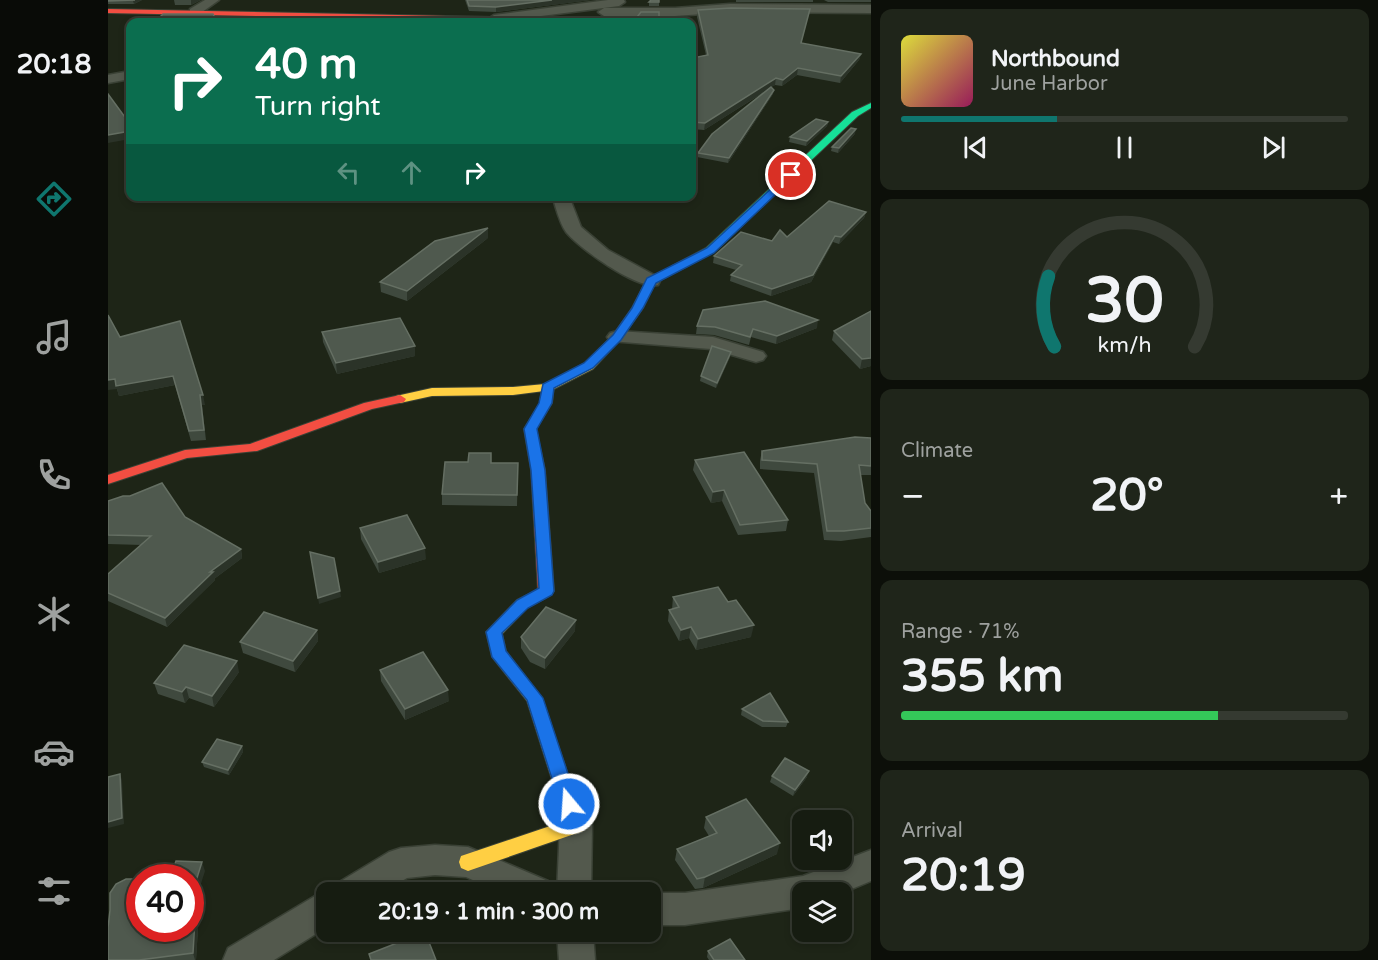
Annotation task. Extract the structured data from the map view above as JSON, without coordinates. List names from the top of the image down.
{
  "page": {
    "tabs": "20:18",
    "turn": ["40 m", "Turn right"],
    "song": ["Northbound", "June Harbor"],
    "tile": [
      "Climate",
      ["Range · 71%", "355 km"],
      ["Arrival", "20:19"]
    ],
    "heat": ["−", "20°", "+"],
    "limit": "40",
    "trip": "20:19 · 1 min · 300 m",
    "gauge": ["30", "km/h"]
  }
}
